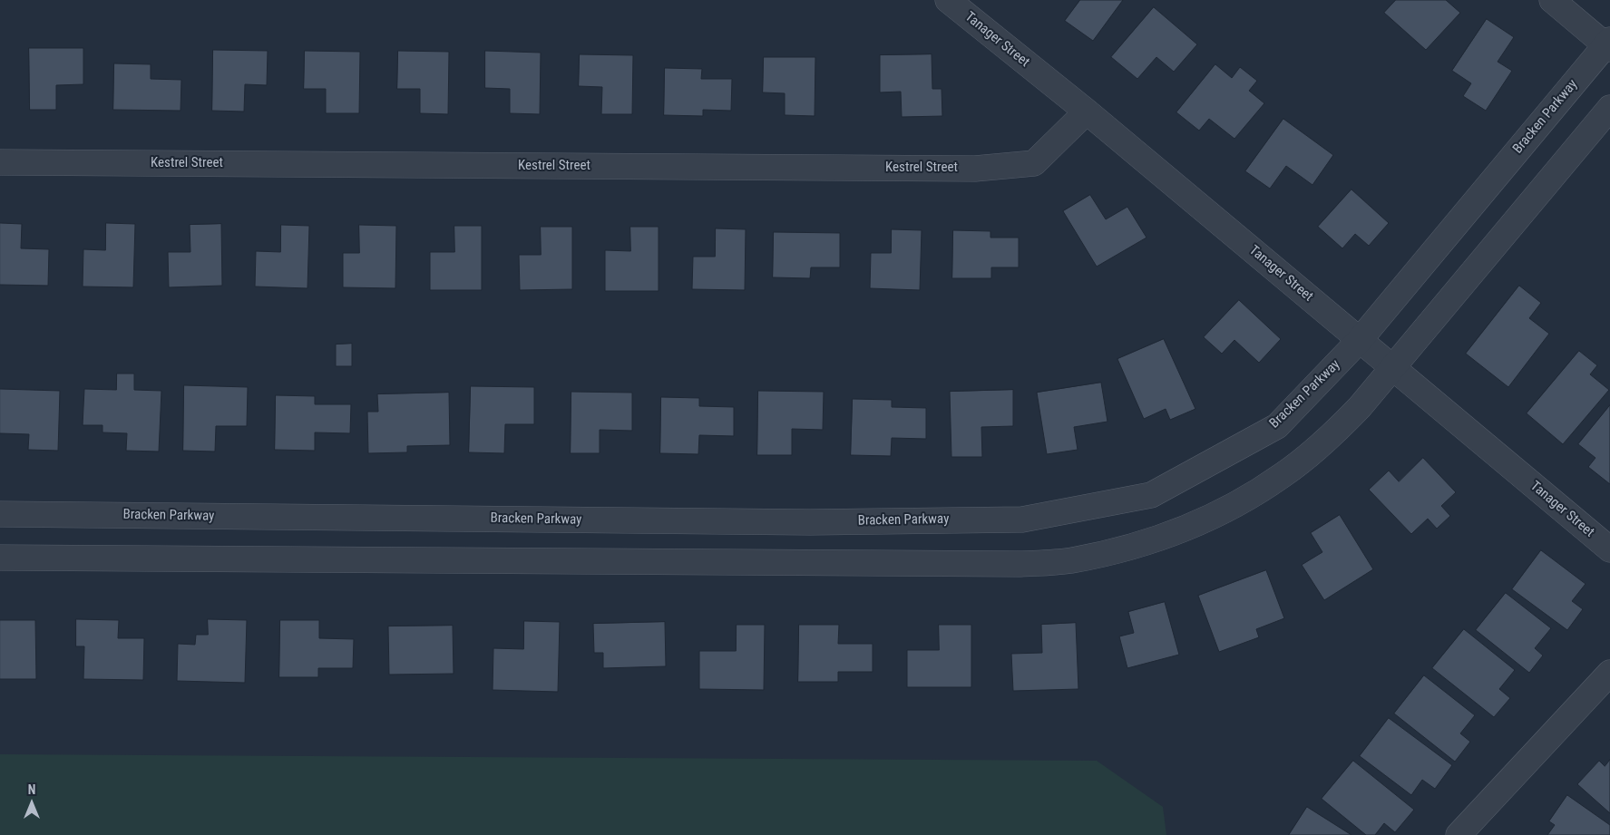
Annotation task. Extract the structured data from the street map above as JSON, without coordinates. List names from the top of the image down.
{
  "streets": {
    "street": ["Tanager Street", "Bracken Parkway", "Kestrel Street"]
  },
  "crossings": [
    ["Tanager Street", "Bracken Parkway"],
    ["Tanager Street", "Kestrel Street"]
  ],
  "north": "top"
}
